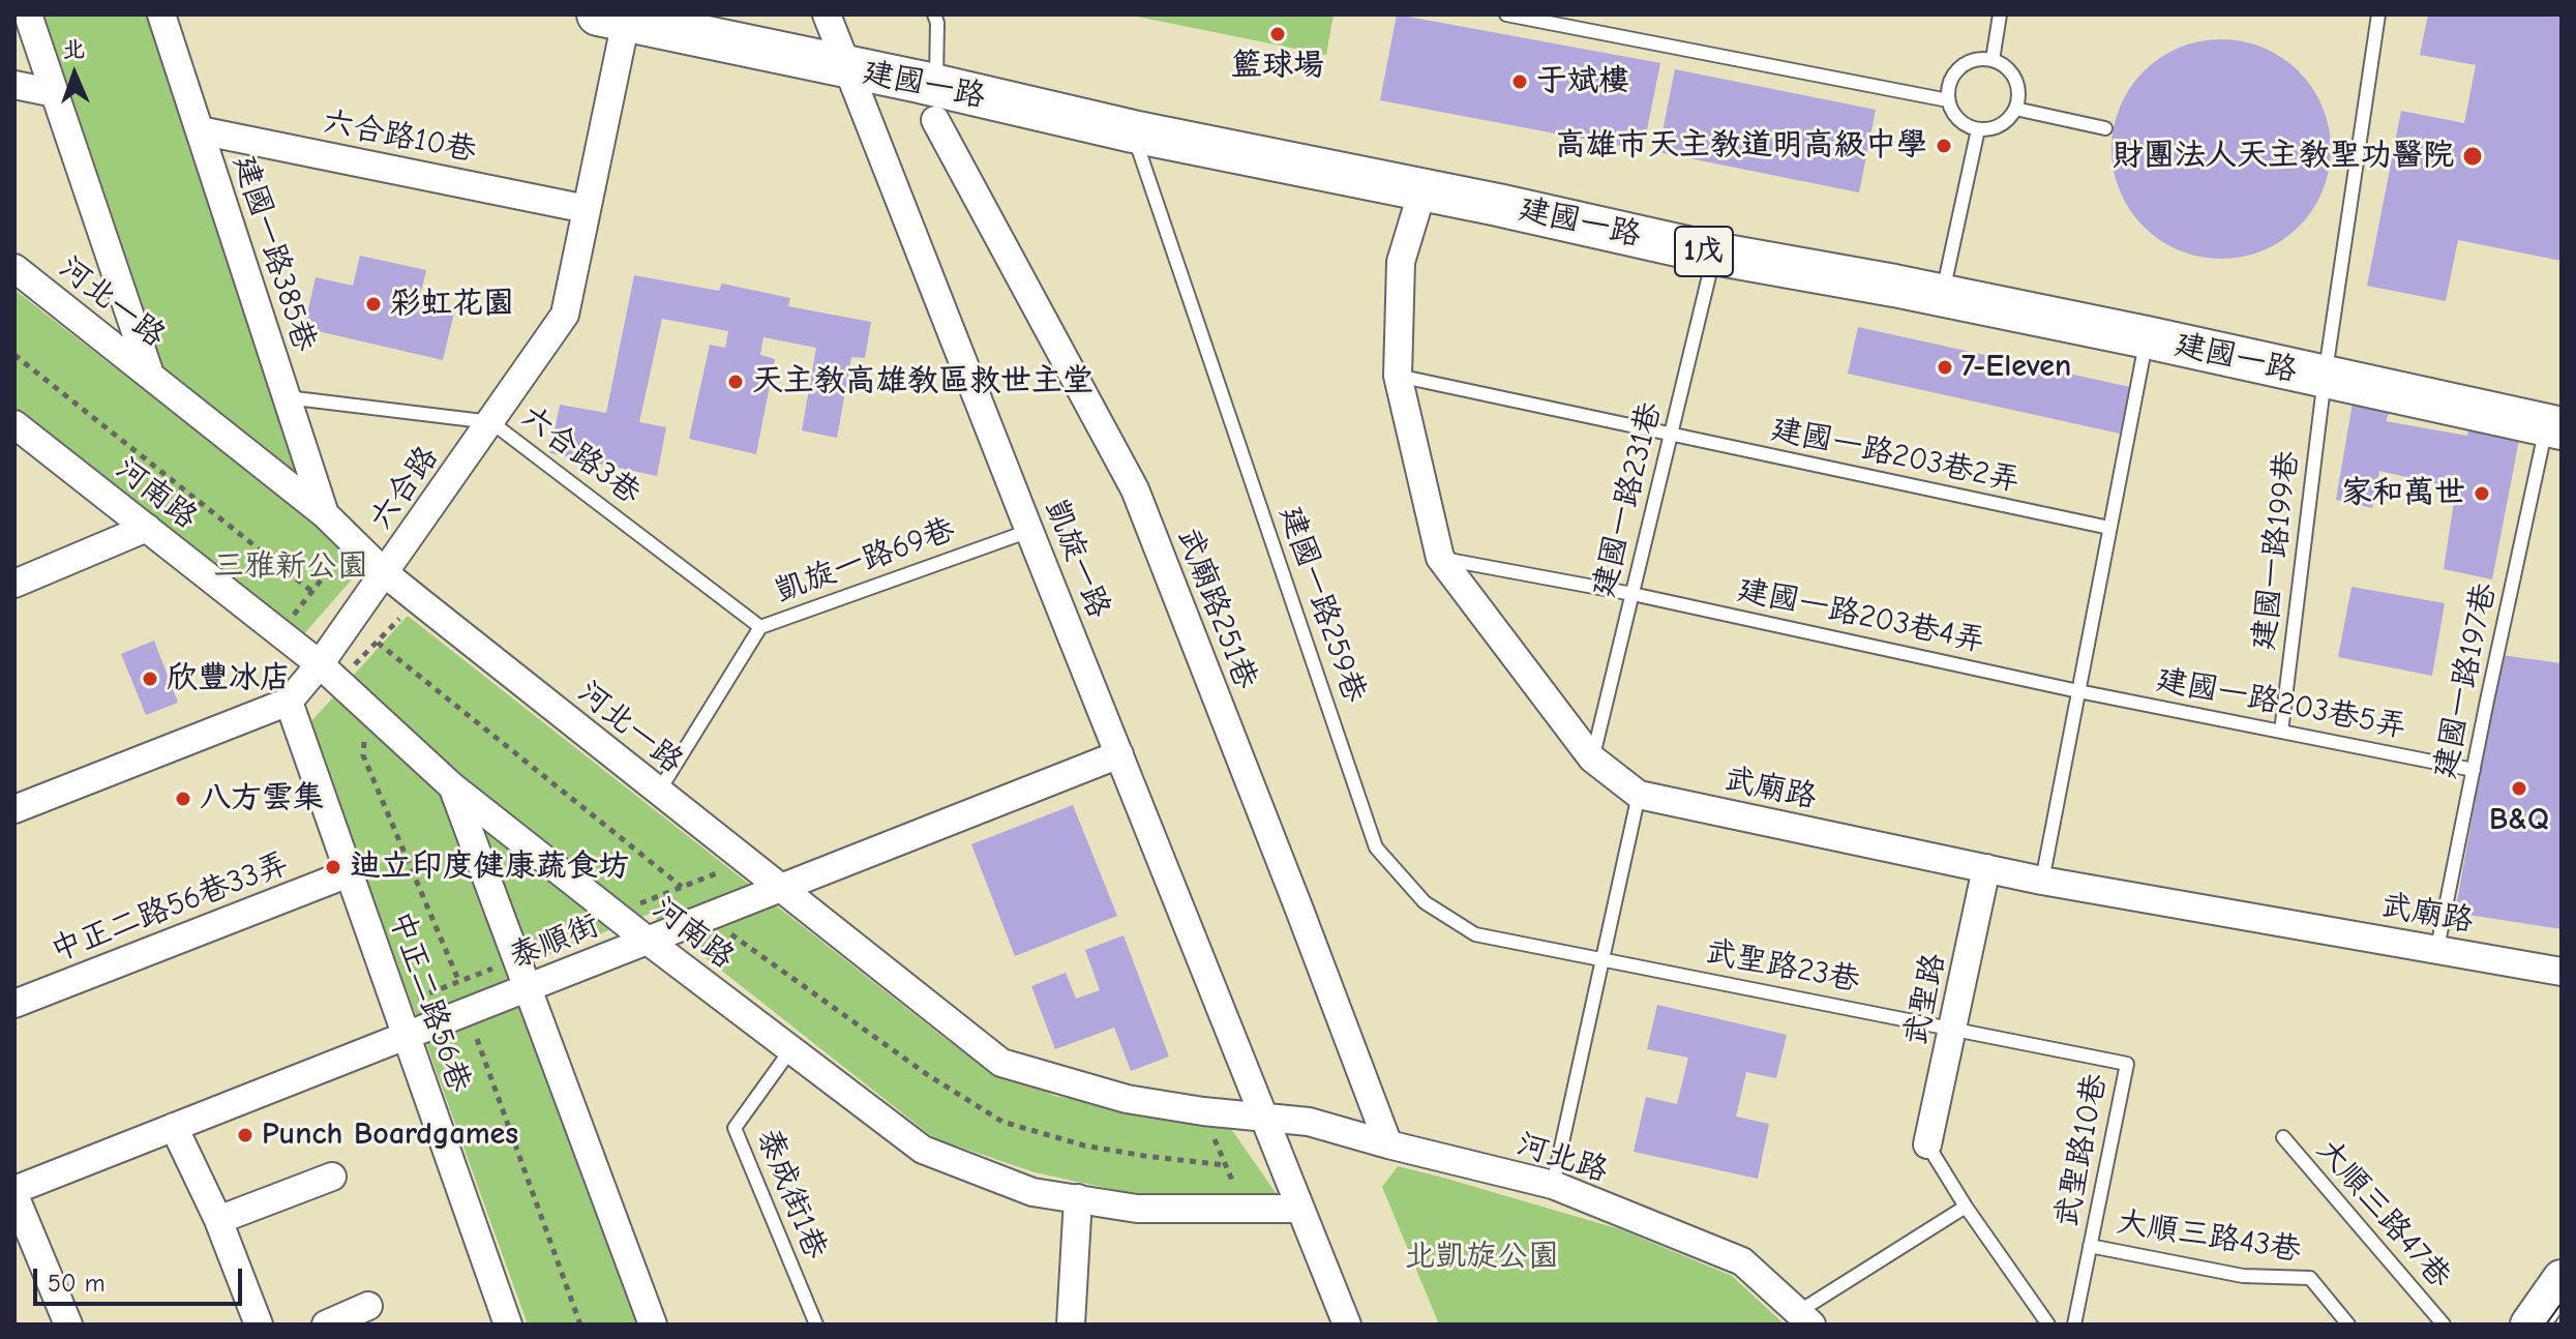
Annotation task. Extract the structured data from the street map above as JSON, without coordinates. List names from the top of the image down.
{
  "streets": {
    "main road": ["建國一路", "1戊"],
    "street": [
      "六合路10巷",
      "建國一路385巷",
      "河北一路",
      "六合路",
      "河南路",
      "凱旋一路",
      "武廟路251巷",
      "武廟路",
      "中正二路56巷33弄",
      "泰順街",
      "武聖路",
      "中正二路56巷",
      "河北路"
    ],
    "lane": [
      "六合路3巷",
      "建國一路203巷2弄",
      "建國一路231巷",
      "建國一路199巷",
      "凱旋一路69巷",
      "建國一路259巷",
      "建國一路203巷4弄",
      "建國一路197巷",
      "建國一路203巷5弄",
      "武聖路23巷",
      "武聖路10巷",
      "泰成街1巷",
      "大順三路47巷",
      "大順三路43巷"
    ]
  },
  "crossings": [
    ["建國一路", "六合路"],
    ["建國一路", "建國一路231巷"],
    ["建國一路", "建國一路199巷"],
    ["建國一路", "凱旋一路"],
    ["建國一路", "建國一路259巷"],
    ["建國一路", "武廟路251巷"],
    ["建國一路", "建國一路197巷"],
    ["建國一路", "武廟路"],
    ["六合路10巷", "建國一路385巷"],
    ["六合路10巷", "六合路"],
    ["建國一路385巷", "河北一路"],
    ["建國一路385巷", "六合路3巷"],
    ["河北一路", "六合路"],
    ["河北一路", "凱旋一路"],
    ["河北一路", "凱旋一路69巷"],
    ["河北一路", "泰順街"],
    ["河北一路", "河北路"],
    ["六合路3巷", "六合路"],
    ["六合路3巷", "凱旋一路69巷"],
    ["建國一路203巷2弄", "建國一路231巷"],
    ["建國一路203巷2弄", "武廟路"],
    ["六合路", "河南路"],
    ["六合路", "中正二路56巷"],
    ["河南路", "凱旋一路"],
    ["河南路", "泰順街"],
    ["河南路", "泰成街1巷"],
    ["建國一路231巷", "建國一路203巷4弄"],
    ["建國一路231巷", "武廟路"],
    ["建國一路199巷", "建國一路203巷5弄"],
    ["凱旋一路", "凱旋一路69巷"],
    ["凱旋一路", "泰順街"],
    ["凱旋一路", "河北路"],
    ["建國一路259巷", "武聖路23巷"],
    ["武廟路251巷", "河北路"],
    ["建國一路203巷4弄", "建國一路203巷5弄"],
    ["建國一路203巷4弄", "武廟路"],
    ["建國一路197巷", "建國一路203巷5弄"],
    ["建國一路197巷", "武廟路"],
    ["武廟路", "武聖路"],
    ["中正二路56巷33弄", "中正二路56巷"],
    ["泰順街", "中正二路56巷"],
    ["武聖路23巷", "武聖路"],
    ["武聖路23巷", "武聖路10巷"],
    ["武聖路", "武聖路10巷"],
    ["武聖路10巷", "大順三路43巷"]
  ],
  "parks": ["三雅新公園", "北凱旋公園"],
  "places": [
    "籃球場",
    "于斌樓",
    "高雄市天主教道明高級中學",
    "財團法人天主教聖功醫院",
    "彩虹花園",
    "7-Eleven",
    "天主教高雄教區救世主堂",
    "家和萬世",
    "欣豐冰店",
    "B&Q",
    "八方雲集",
    "迪立印度健康蔬食坊",
    "Punch Boardgames"
  ],
  "scale_bar": "50 m",
  "north": "top"
}
